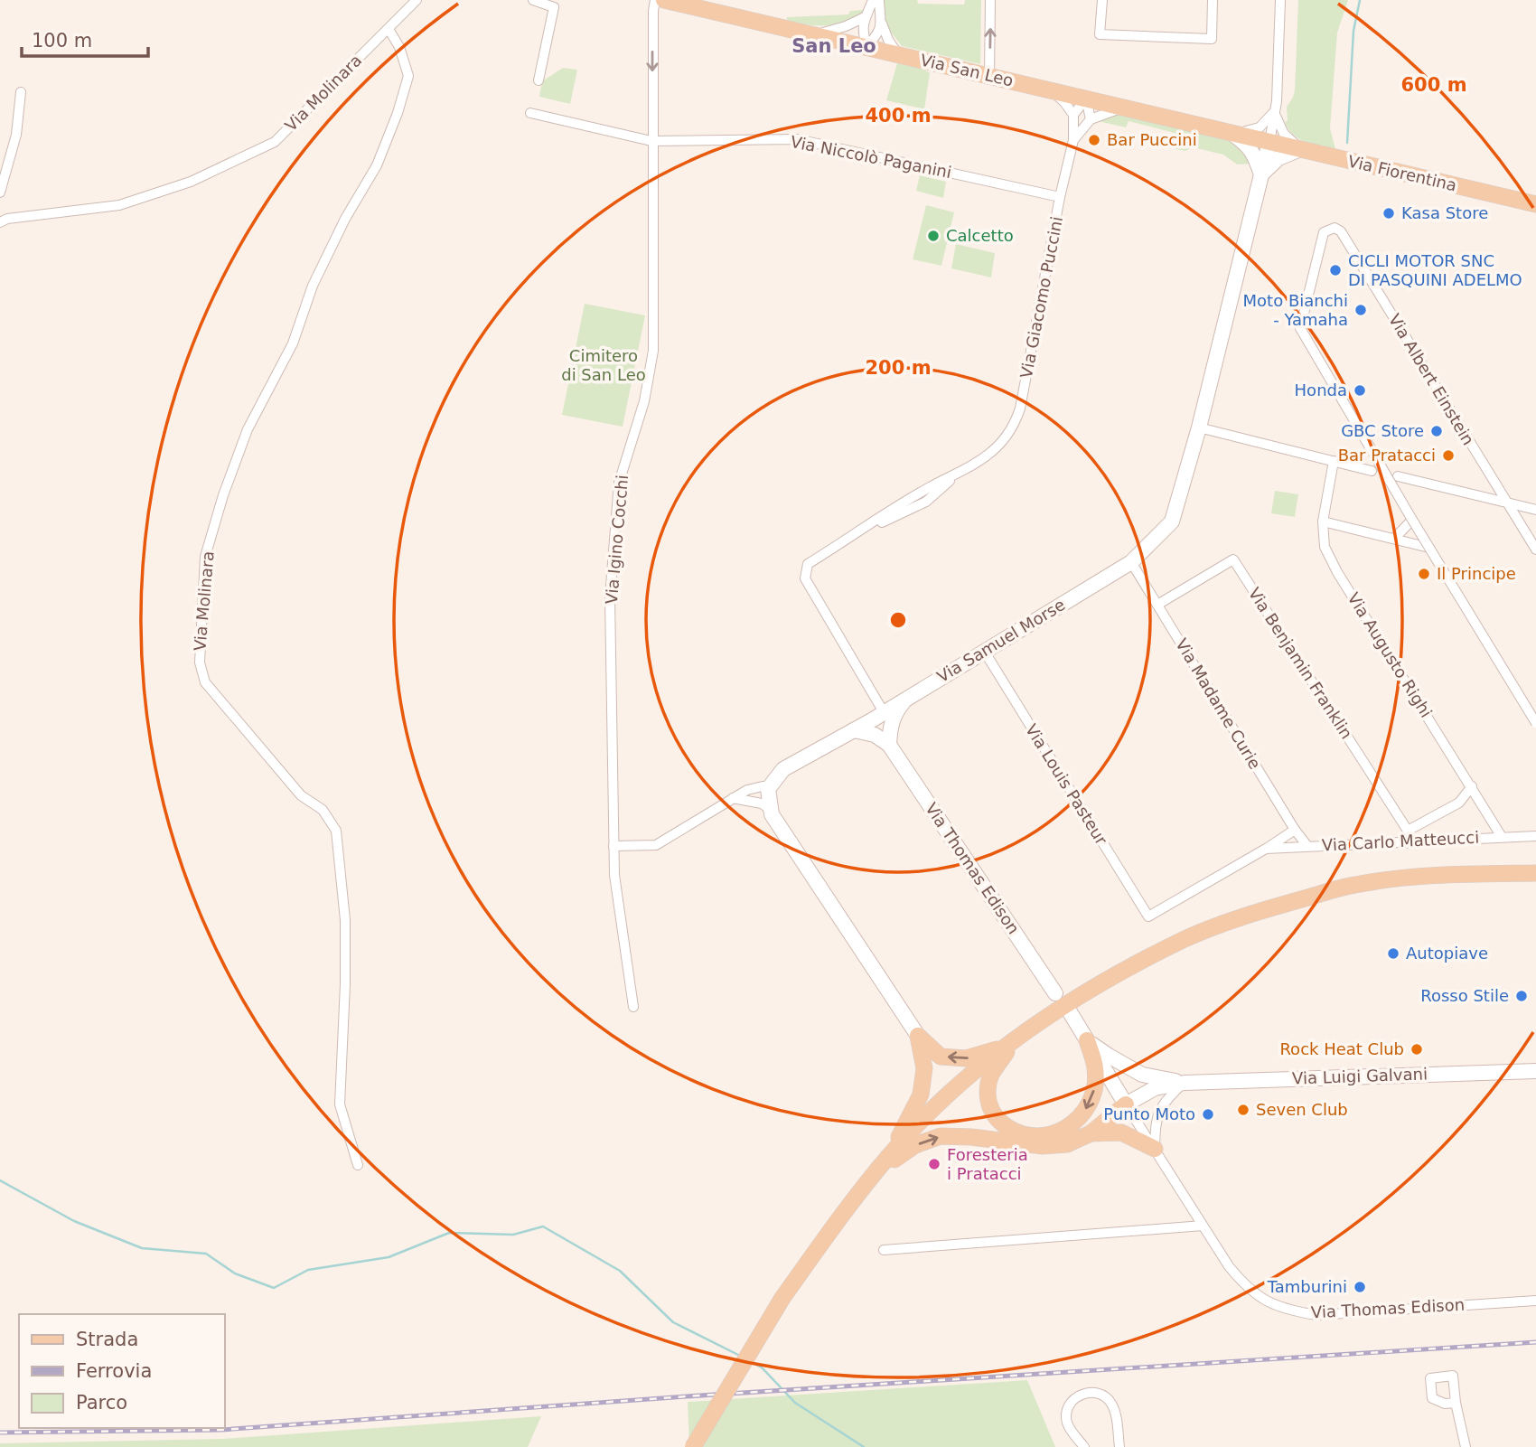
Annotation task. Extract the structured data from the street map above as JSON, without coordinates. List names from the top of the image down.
{
  "streets": {
    "main road": ["Via San Leo", "Via Fiorentina"],
    "street": [
      "Via Molinara",
      "Via Niccolò Paganini",
      "Via Giacomo Puccini",
      "Via Albert Einstein",
      "Via Igino Cocchi",
      "Via Samuel Morse",
      "Via Augusto Righi",
      "Via Benjamin Franklin",
      "Via Madame Curie",
      "Via Louis Pasteur",
      "Via Carlo Matteucci",
      "Via Thomas Edison",
      "Via Luigi Galvani"
    ]
  },
  "crossings": [
    ["Via San Leo", "Via Fiorentina"],
    ["Via San Leo", "Via Samuel Morse"],
    ["Via Niccolò Paganini", "Via Giacomo Puccini"],
    ["Via Niccolò Paganini", "Via Igino Cocchi"],
    ["Via Fiorentina", "Via Samuel Morse"],
    ["Via Giacomo Puccini", "Via Samuel Morse"],
    ["Via Giacomo Puccini", "Via Thomas Edison"],
    ["Via Samuel Morse", "Via Madame Curie"],
    ["Via Samuel Morse", "Via Louis Pasteur"],
    ["Via Samuel Morse", "Via Thomas Edison"],
    ["Via Augusto Righi", "Via Carlo Matteucci"],
    ["Via Benjamin Franklin", "Via Madame Curie"],
    ["Via Madame Curie", "Via Carlo Matteucci"],
    ["Via Louis Pasteur", "Via Carlo Matteucci"],
    ["Via Thomas Edison", "Via Luigi Galvani"]
  ],
  "districts": ["San Leo"],
  "parks": ["Cimitero di San Leo"],
  "places": [
    "Bar Puccini",
    "Kasa Store",
    "Calcetto",
    "CICLI MOTOR SNC DI PASQUINI ADELMO",
    "Moto Bianchi - Yamaha",
    "Honda",
    "GBC Store",
    "Bar Pratacci",
    "Il Principe",
    "Autopiave",
    "Rosso Stile",
    "Rock Heat Club",
    "Seven Club",
    "Punto Moto",
    "Foresteria i Pratacci",
    "Tamburini"
  ],
  "legend": ["Strada", "Ferrovia", "Parco"],
  "scale_bar": "100 m",
  "rings": ["600 m", "400 m", "200 m"]
}
